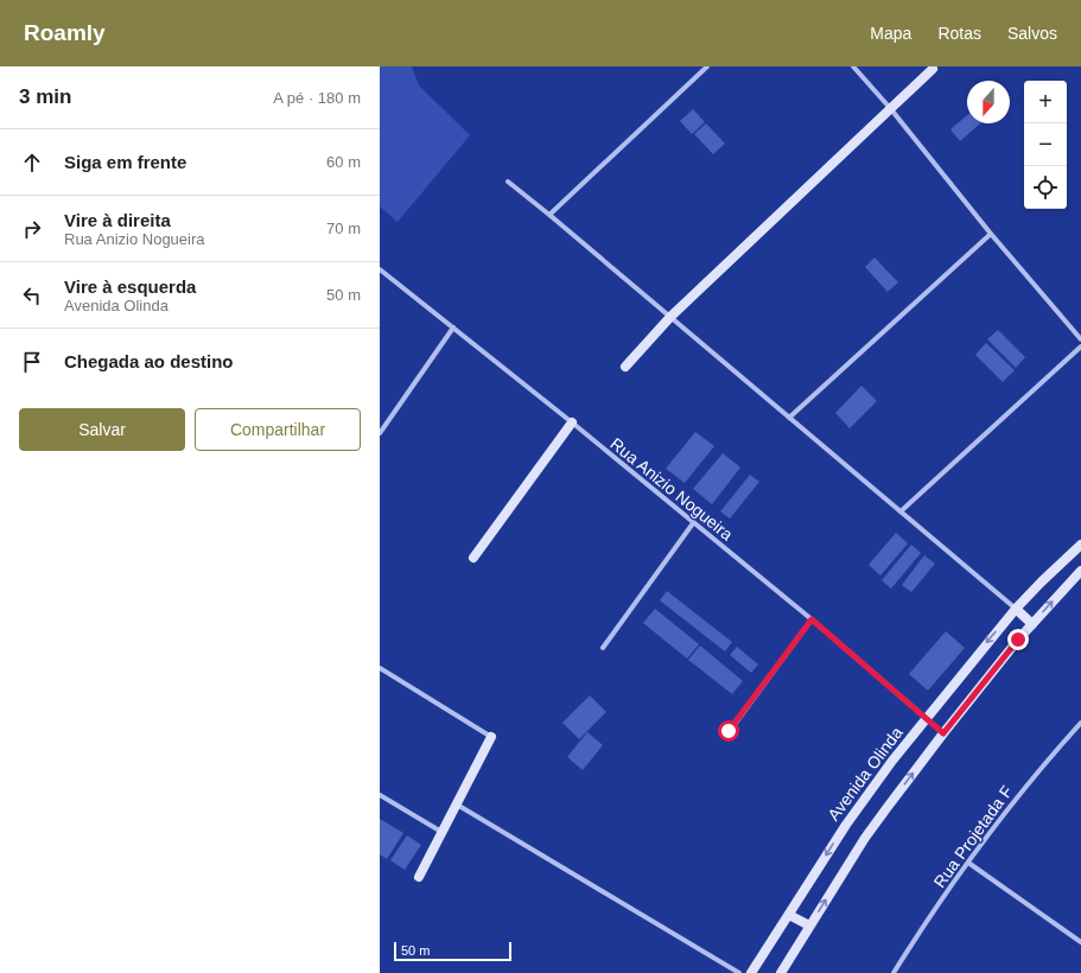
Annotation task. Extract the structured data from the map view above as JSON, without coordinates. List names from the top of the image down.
{
  "streets": {
    "street": ["Rua Anizio Nogueira", "Avenida Olinda", "Rua Projetada F"]
  },
  "crossings": [
    ["Rua Anizio Nogueira", "Avenida Olinda"]
  ],
  "scale_bar": "50 m",
  "north": "bottom",
  "page": {
    "header": "Roamly",
    "nav": ["Mapa", "Rotas", "Salvos"],
    "heading": ["3 min", "A pé · 180 m"],
    "map_buttons": ["+", "−"],
    "list": [
      ["Siga em frente", "60 m"],
      ["Vire à direita", "Rua Anizio Nogueira", "70 m"],
      ["Vire à esquerda", "Avenida Olinda", "50 m"],
      "Chegada ao destino"
    ],
    "buttons": ["Salvar", "Compartilhar"],
    "scale": "50 m"
  }
}
